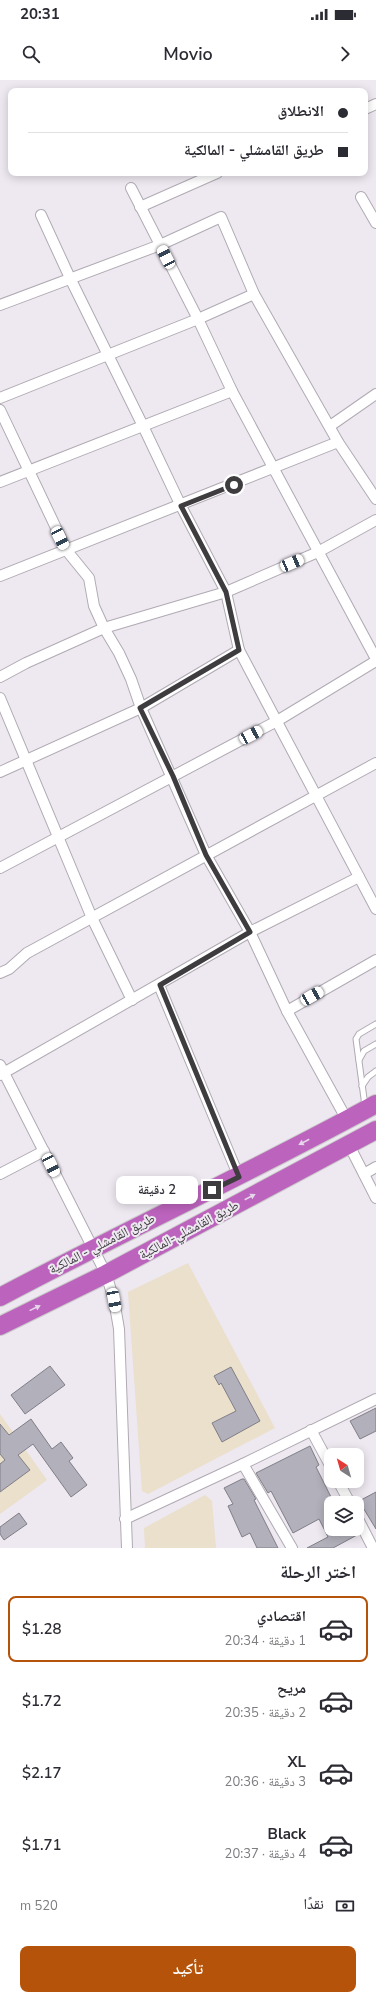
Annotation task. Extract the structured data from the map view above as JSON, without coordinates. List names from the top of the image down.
{
  "streets": {
    "highway": ["طريق القامشلي-المالكية", "طريق القامشلي - المالكية"]
  },
  "one_way": ["طريق القامشلي-المالكية"],
  "north": "top left",
  "page": {
    "status": "20:31",
    "header": "Movio",
    "banner": ["الانطلاق", "طريق القامشلي - المالكية"],
    "bubble": "2 دقيقة",
    "heading": "اختر الرحلة",
    "list": [
      {
        "name": "اقتصادي",
        "note": "1 دقيقة · 20:34",
        "value": "$1.28"
      },
      {
        "name": "مريح",
        "note": "2 دقيقة · 20:35",
        "value": "$1.72"
      },
      {
        "name": "XL",
        "note": "3 دقيقة · 20:36",
        "value": "$2.17"
      },
      {
        "name": "Black",
        "note": "4 دقيقة · 20:37",
        "value": "$1.71"
      }
    ],
    "pay": ["نقدًا", "520 m"],
    "buttons": "تأكيد"
  }
}
